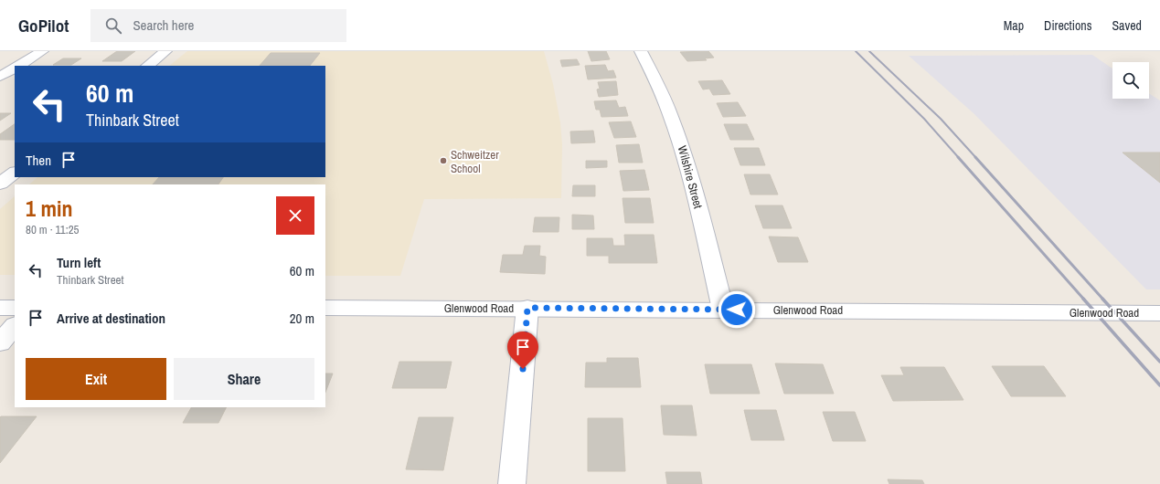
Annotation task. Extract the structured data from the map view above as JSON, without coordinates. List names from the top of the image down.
{
  "streets": {
    "street": ["Wilshire Street", "Glenwood Road"]
  },
  "crossings": [
    ["Wilshire Street", "Glenwood Road"]
  ],
  "places": ["Schweitzer School"],
  "page": {
    "header": "GoPilot",
    "search": "Search here",
    "nav": ["Map", "Directions", "Saved"],
    "turn": ["60 m", "Thinbark Street"],
    "then": "Then",
    "heading": ["1 min", "80 m · 11:25"],
    "list": [
      {
        "name": "Turn left",
        "note": "Thinbark Street",
        "value": "60 m"
      },
      {
        "name": "Arrive at destination",
        "value": "20 m"
      }
    ],
    "buttons": ["Exit", "Share"]
  }
}
